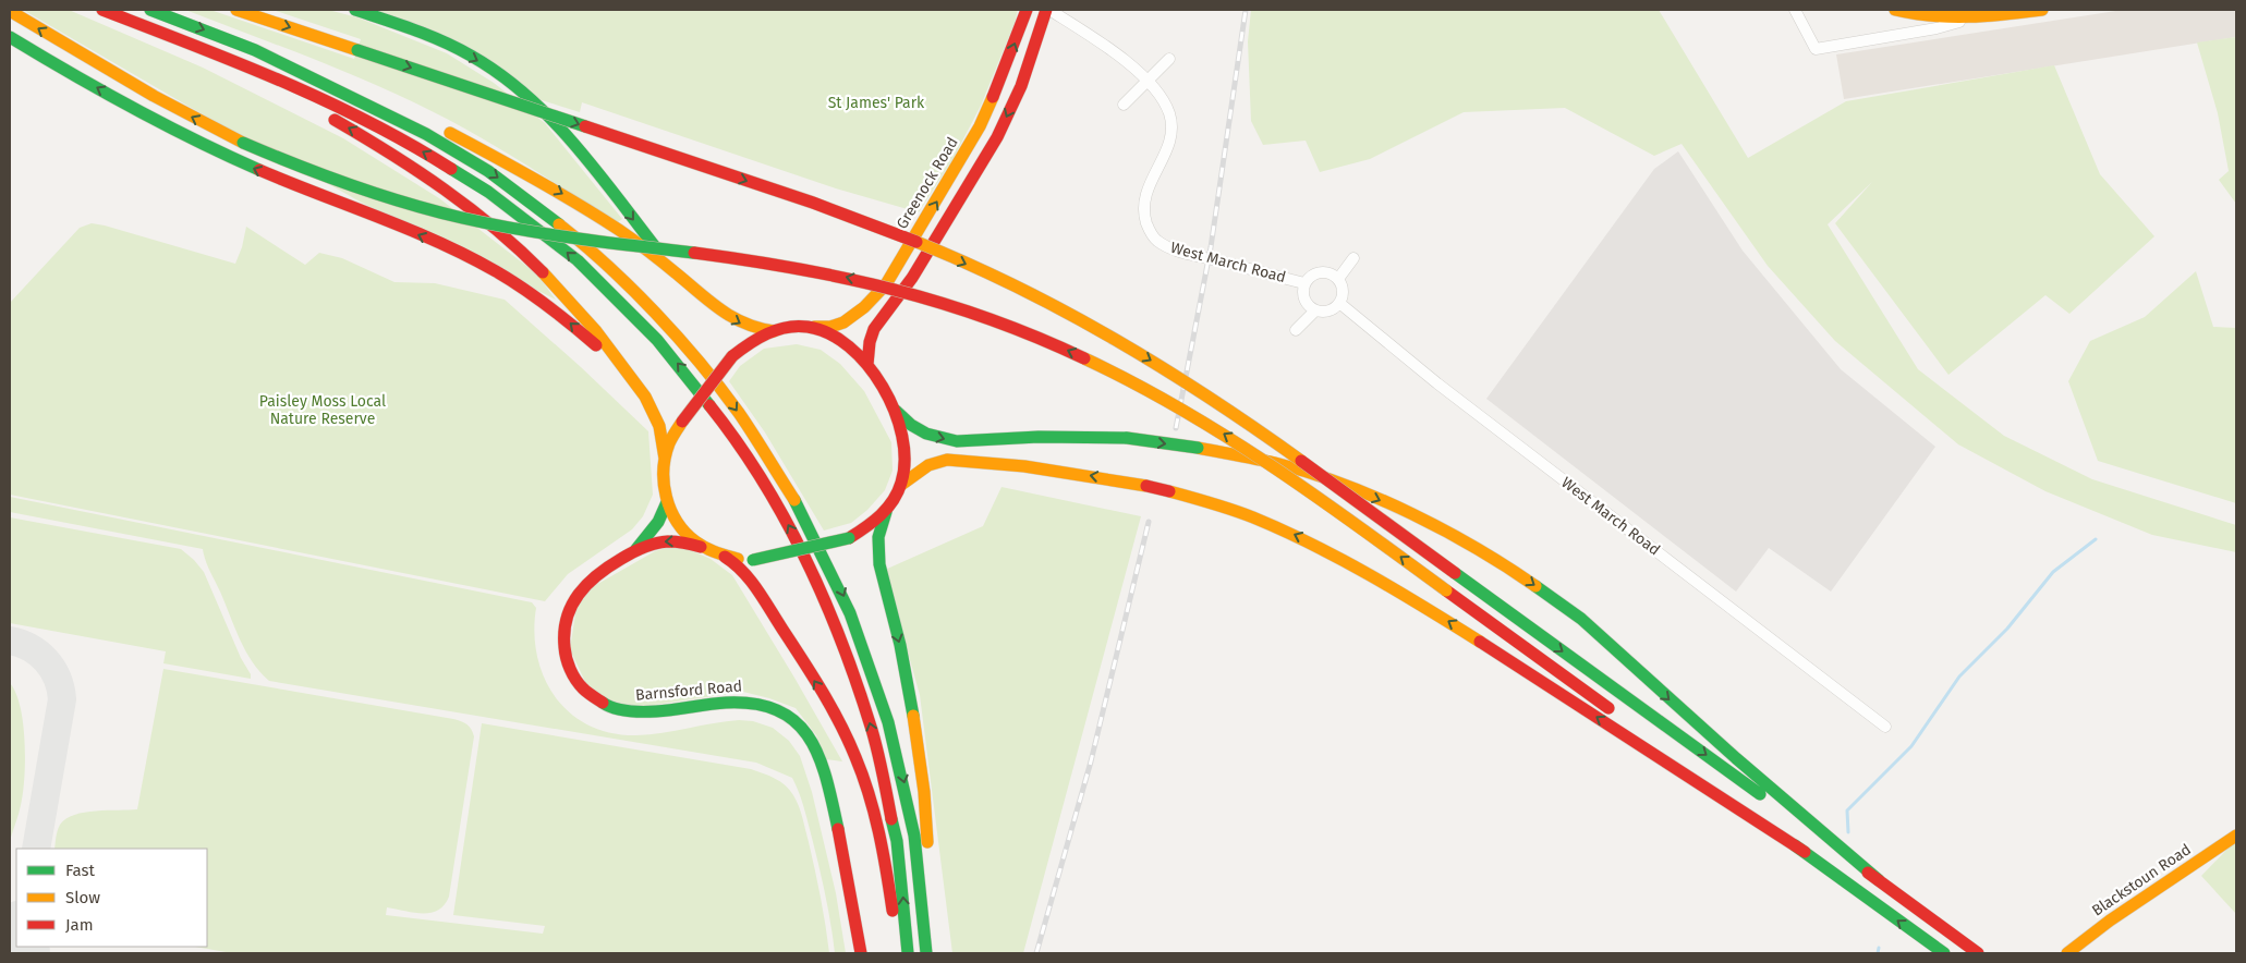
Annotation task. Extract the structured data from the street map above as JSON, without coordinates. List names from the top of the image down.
{
  "streets": {
    "main road": ["Greenock Road", "Barnsford Road", "Blackstoun Road"],
    "street": ["West March Road"]
  },
  "parks": ["St James' Park", "Paisley Moss Local Nature Reserve"],
  "legend": ["Fast", "Slow", "Jam"]
}
